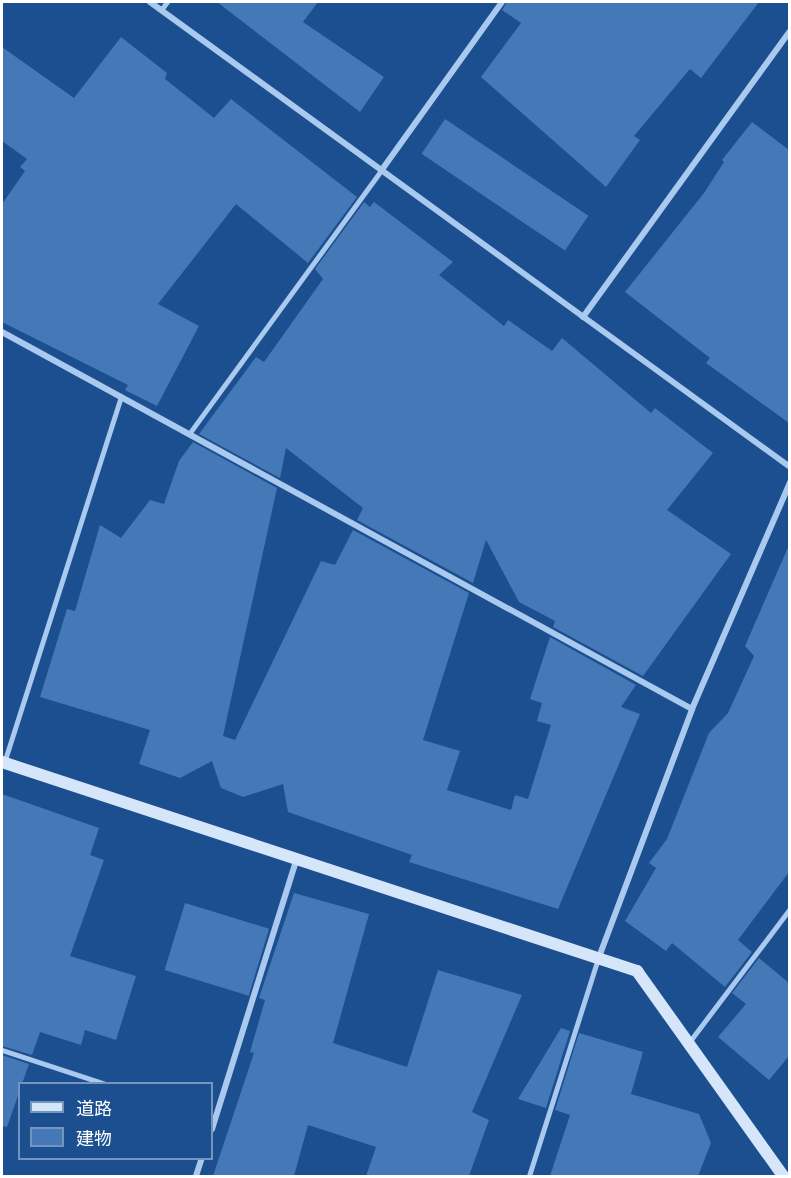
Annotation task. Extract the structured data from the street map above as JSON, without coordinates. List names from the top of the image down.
{
  "legend": ["道路", "建物"]
}
